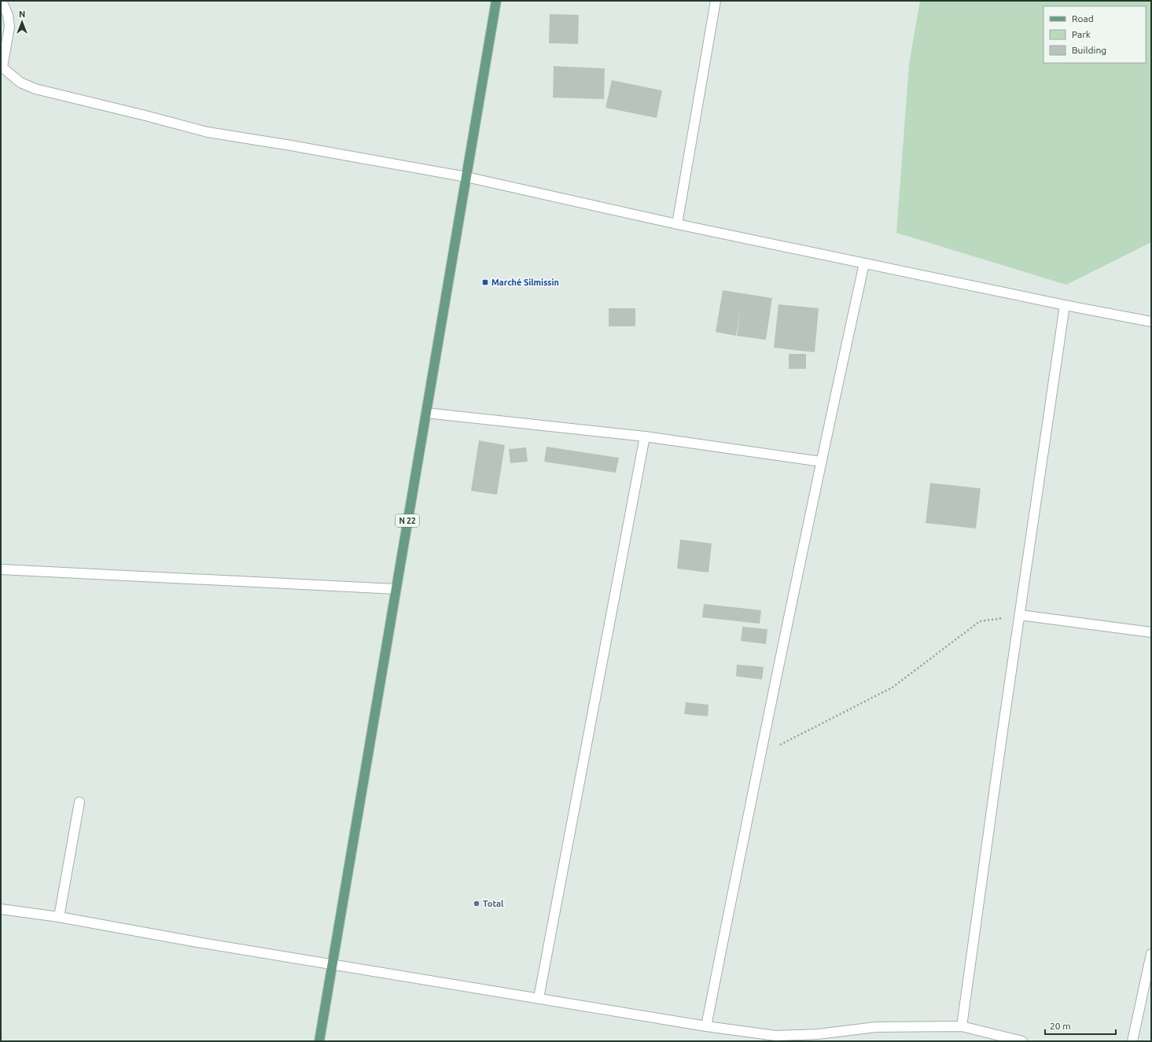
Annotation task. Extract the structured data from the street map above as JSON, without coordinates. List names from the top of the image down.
{
  "streets": {
    "main road": ["N 22"]
  },
  "places": {
    "transit": ["Marché Silmissin"],
    "other": ["Total"]
  },
  "legend": ["Road", "Park", "Building"],
  "scale_bar": "20 m",
  "north": "top"
}
